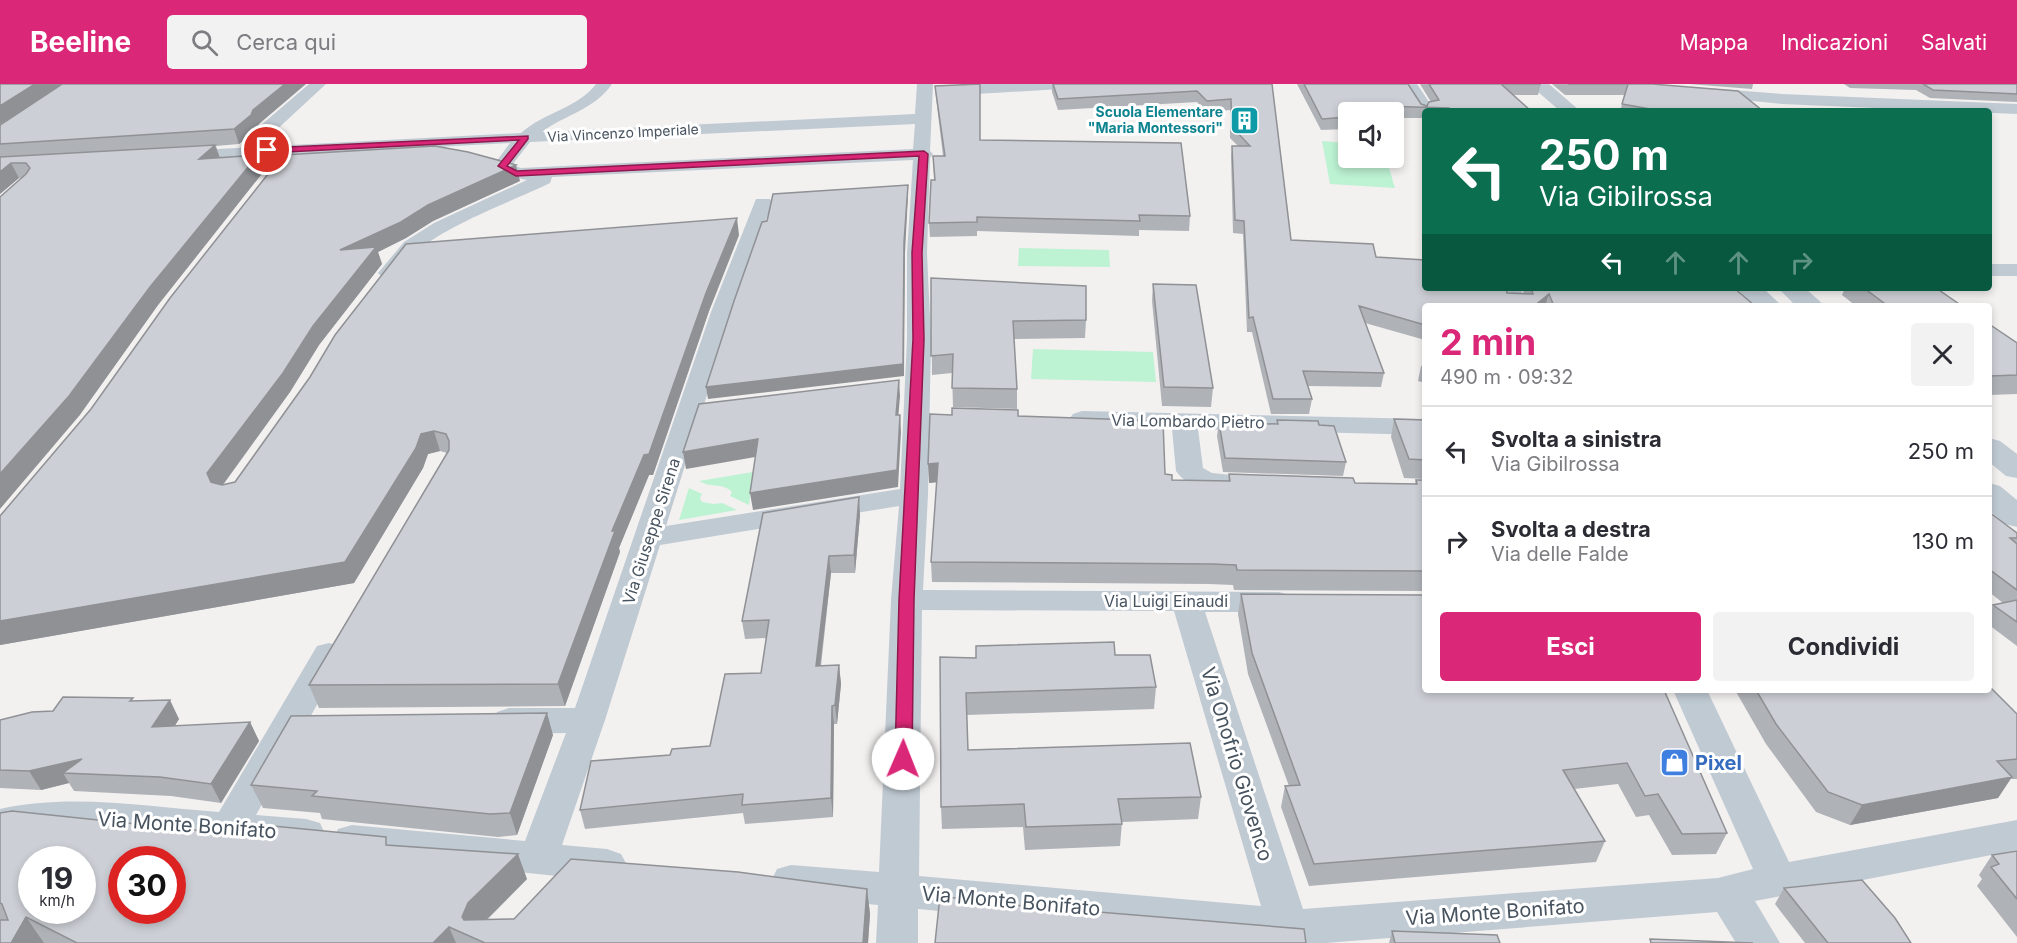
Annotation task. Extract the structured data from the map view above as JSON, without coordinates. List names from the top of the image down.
{
  "streets": {
    "street": [
      "Via Vincenzo Imperiale",
      "Via Lombardo Pietro",
      "Via Giuseppe Sirena",
      "Via Luigi Einaudi",
      "Via Onofrio Giovenco",
      "Via Monte Bonifato"
    ]
  },
  "crossings": [
    ["Via Giuseppe Sirena", "Via Monte Bonifato"],
    ["Via Luigi Einaudi", "Via Onofrio Giovenco"],
    ["Via Onofrio Giovenco", "Via Monte Bonifato"]
  ],
  "places": {
    "building": ["Scuola Elementare \"Maria Montessori\""],
    "shop": ["Pixel"]
  },
  "page": {
    "header": "Beeline",
    "search": "Cerca qui",
    "nav": ["Mappa", "Indicazioni", "Salvati"],
    "turn": ["250 m", "Via Gibilrossa"],
    "heading": ["2 min", "490 m · 09:32"],
    "list": [
      {
        "name": "Svolta a sinistra",
        "note": "Via Gibilrossa",
        "value": "250 m"
      },
      {
        "name": "Svolta a destra",
        "note": "Via delle Falde",
        "value": "130 m"
      }
    ],
    "buttons": ["Esci", "Condividi"],
    "speed": "19 km/h",
    "limit": "30"
  }
}
